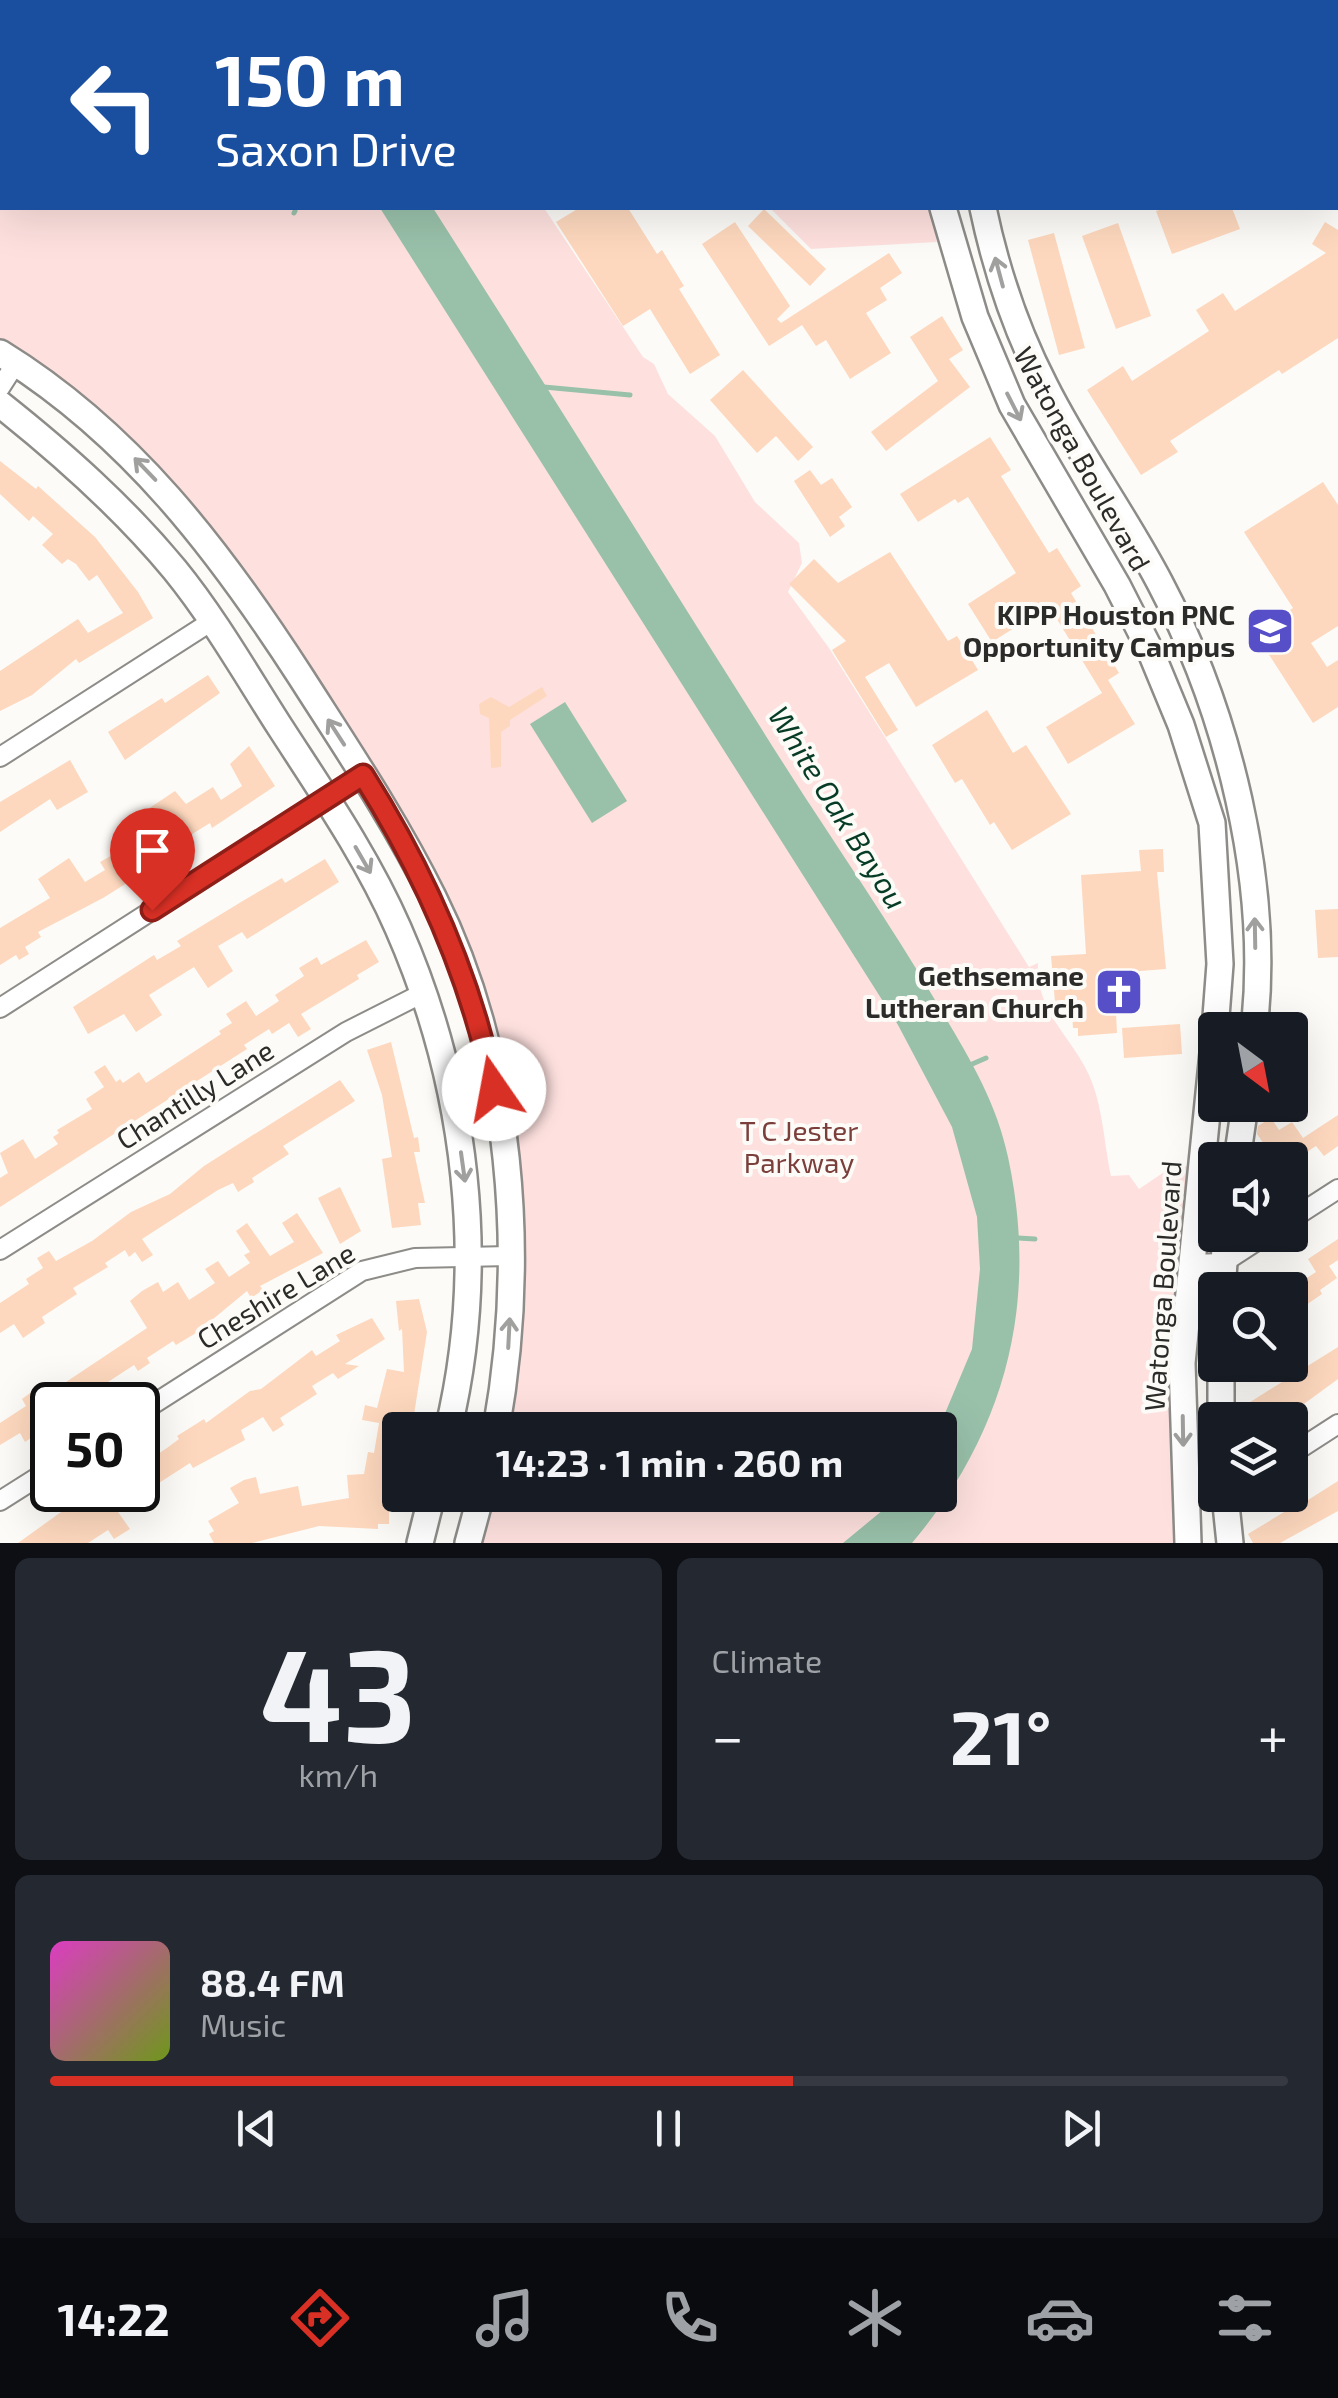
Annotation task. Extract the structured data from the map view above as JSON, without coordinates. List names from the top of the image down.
{
  "streets": {
    "main road": ["Watonga Boulevard"],
    "street": ["Chantilly Lane", "Cheshire Lane"]
  },
  "water": ["White Oak Bayou"],
  "parks": ["T C Jester Parkway"],
  "places": {
    "school or university": ["KIPP Houston PNC Opportunity Campus"],
    "church": ["Gethsemane Lutheran Church"]
  },
  "north": "bottom right",
  "page": {
    "turn": ["150 m", "Saxon Drive"],
    "limit": "50",
    "trip": "14:23 · 1 min · 260 m",
    "tile": [
      ["43", "km/h"],
      "Climate"
    ],
    "heat": ["−", "21°", "+"],
    "song": ["88.4 FM", "Music"],
    "tabs": "14:22"
  }
}
